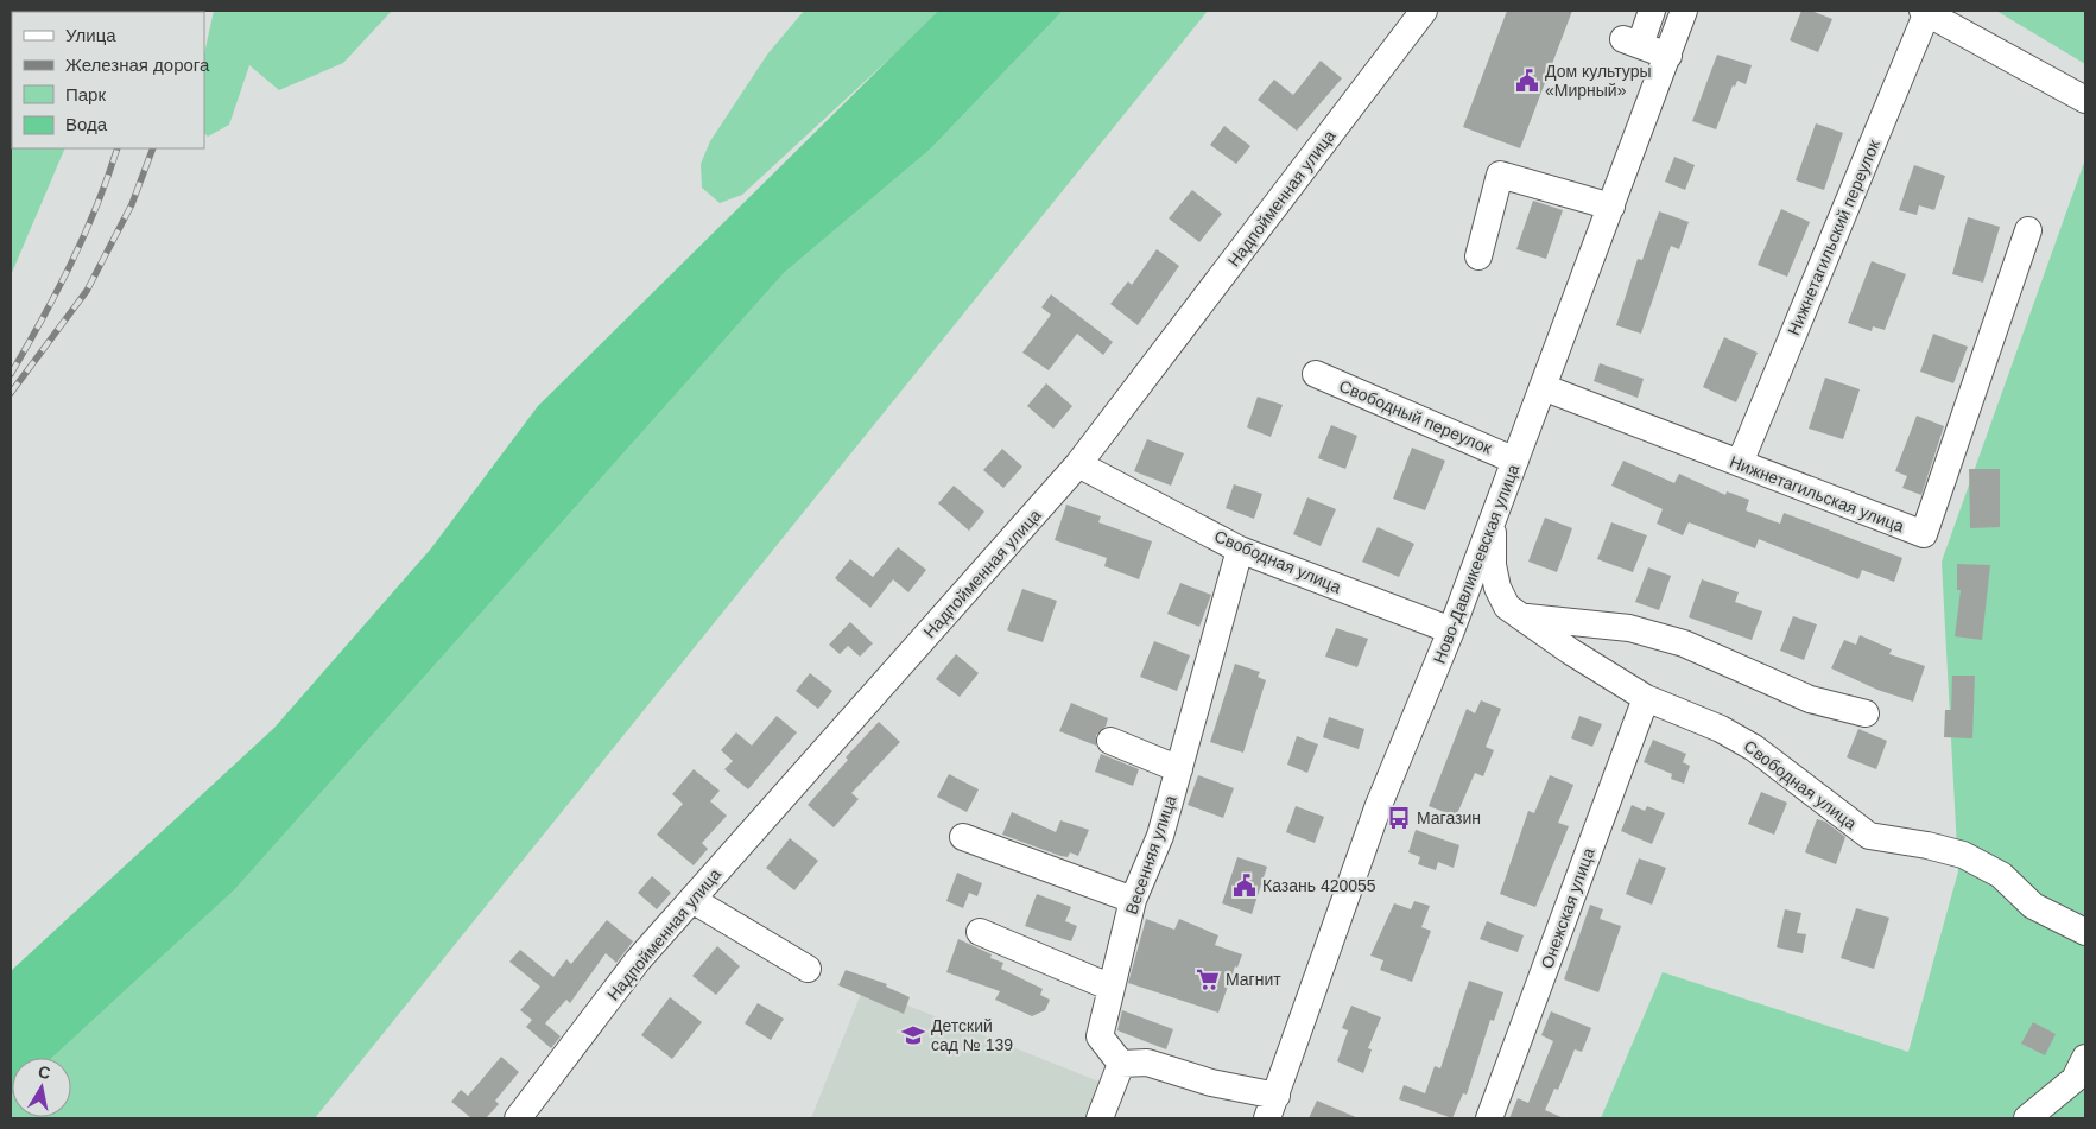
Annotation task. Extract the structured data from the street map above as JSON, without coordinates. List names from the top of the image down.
{
  "streets": {
    "street": [
      "Надпойменная улица",
      "Нижнетагильский переулок",
      "Свободный переулок",
      "Нижнетагильская улица",
      "Свободная улица",
      "Ново-Давликеевская улица",
      "Весенняя улица",
      "Онежская улица"
    ]
  },
  "crossings": [
    ["Надпойменная улица", "Свободная улица"],
    ["Нижнетагильский переулок", "Нижнетагильская улица"],
    ["Свободный переулок", "Ново-Давликеевская улица"],
    ["Нижнетагильская улица", "Ново-Давликеевская улица"],
    ["Свободная улица", "Ново-Давликеевская улица"],
    ["Свободная улица", "Весенняя улица"],
    ["Свободная улица", "Онежская улица"]
  ],
  "places": {
    "public building": ["Дом культуры «Мирный»", "Казань 420055"],
    "bus stop": ["Магазин"],
    "supermarket": ["Магнит"],
    "school or university": ["Детский сад № 139"]
  },
  "legend": [
    "Улица",
    "Железная дорога",
    "Парк",
    "Вода"
  ],
  "north": "top"
}
